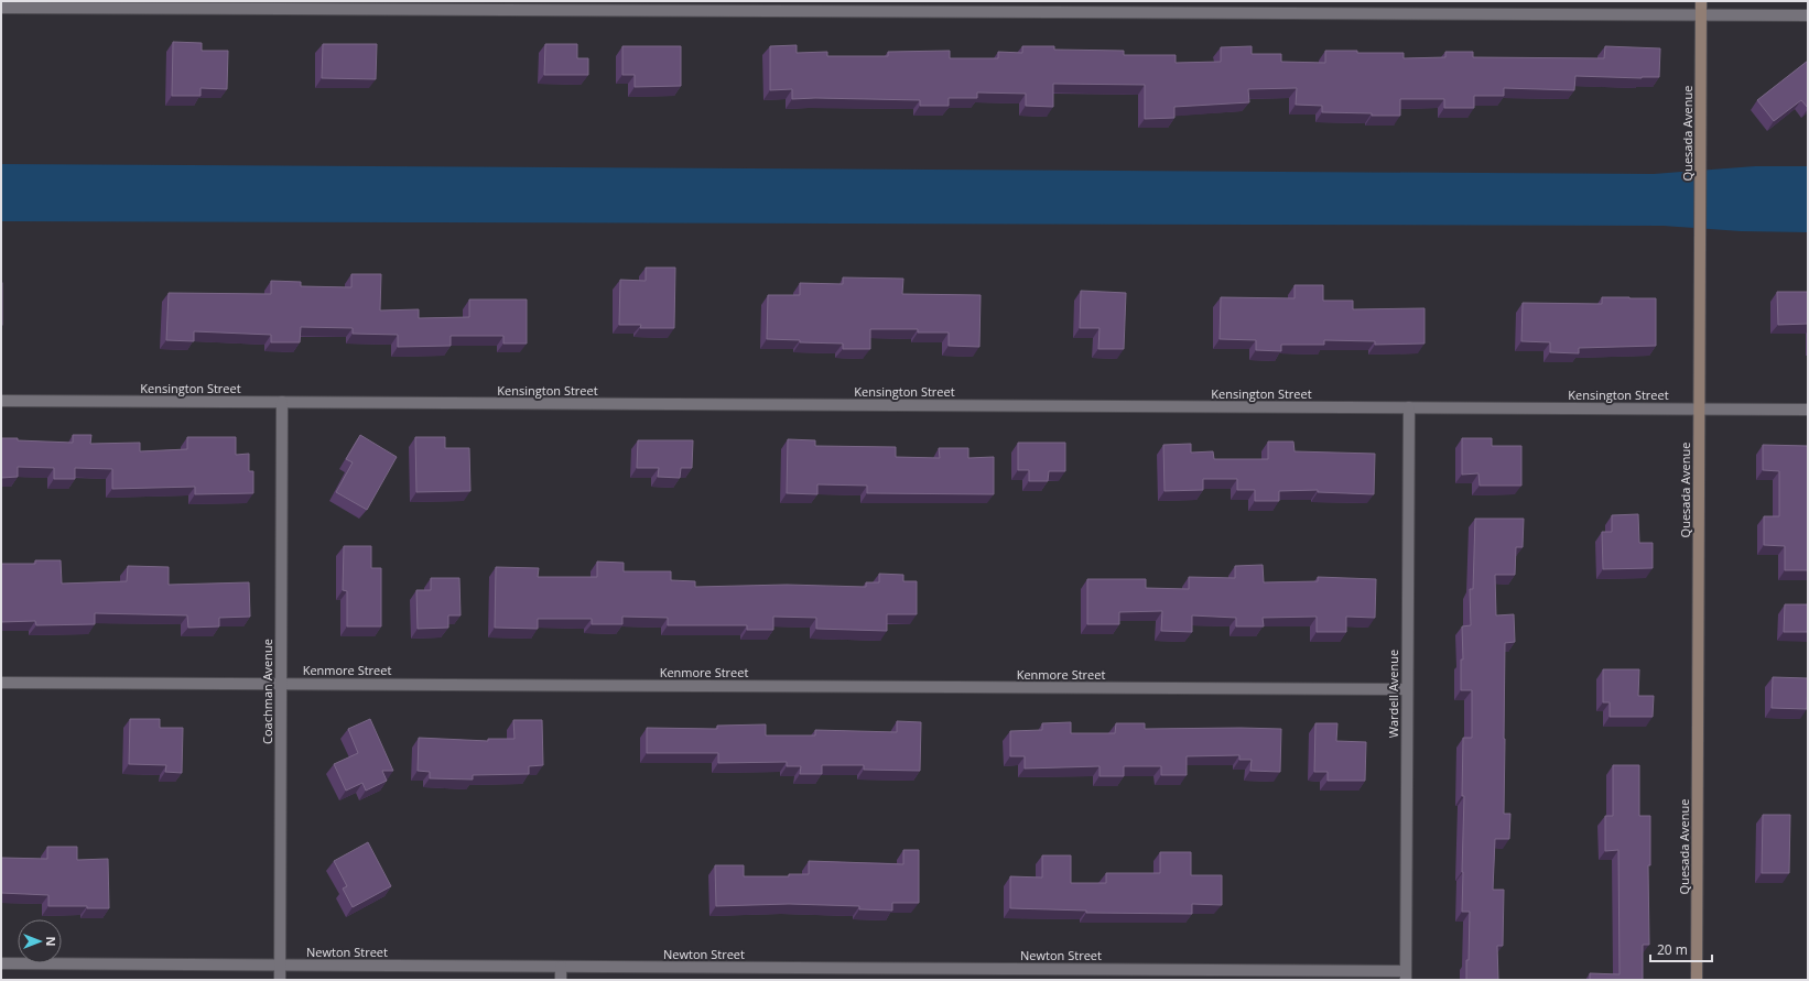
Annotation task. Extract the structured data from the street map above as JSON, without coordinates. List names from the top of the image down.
{
  "streets": {
    "street": [
      "Quesada Avenue",
      "Kensington Street",
      "Kenmore Street",
      "Coachman Avenue",
      "Wardell Avenue",
      "Newton Street"
    ]
  },
  "crossings": [
    ["Quesada Avenue", "Kensington Street"],
    ["Kensington Street", "Coachman Avenue"],
    ["Kensington Street", "Wardell Avenue"],
    ["Kenmore Street", "Coachman Avenue"],
    ["Kenmore Street", "Wardell Avenue"],
    ["Coachman Avenue", "Newton Street"],
    ["Wardell Avenue", "Newton Street"]
  ],
  "scale_bar": "20 m",
  "north": "right"
}
